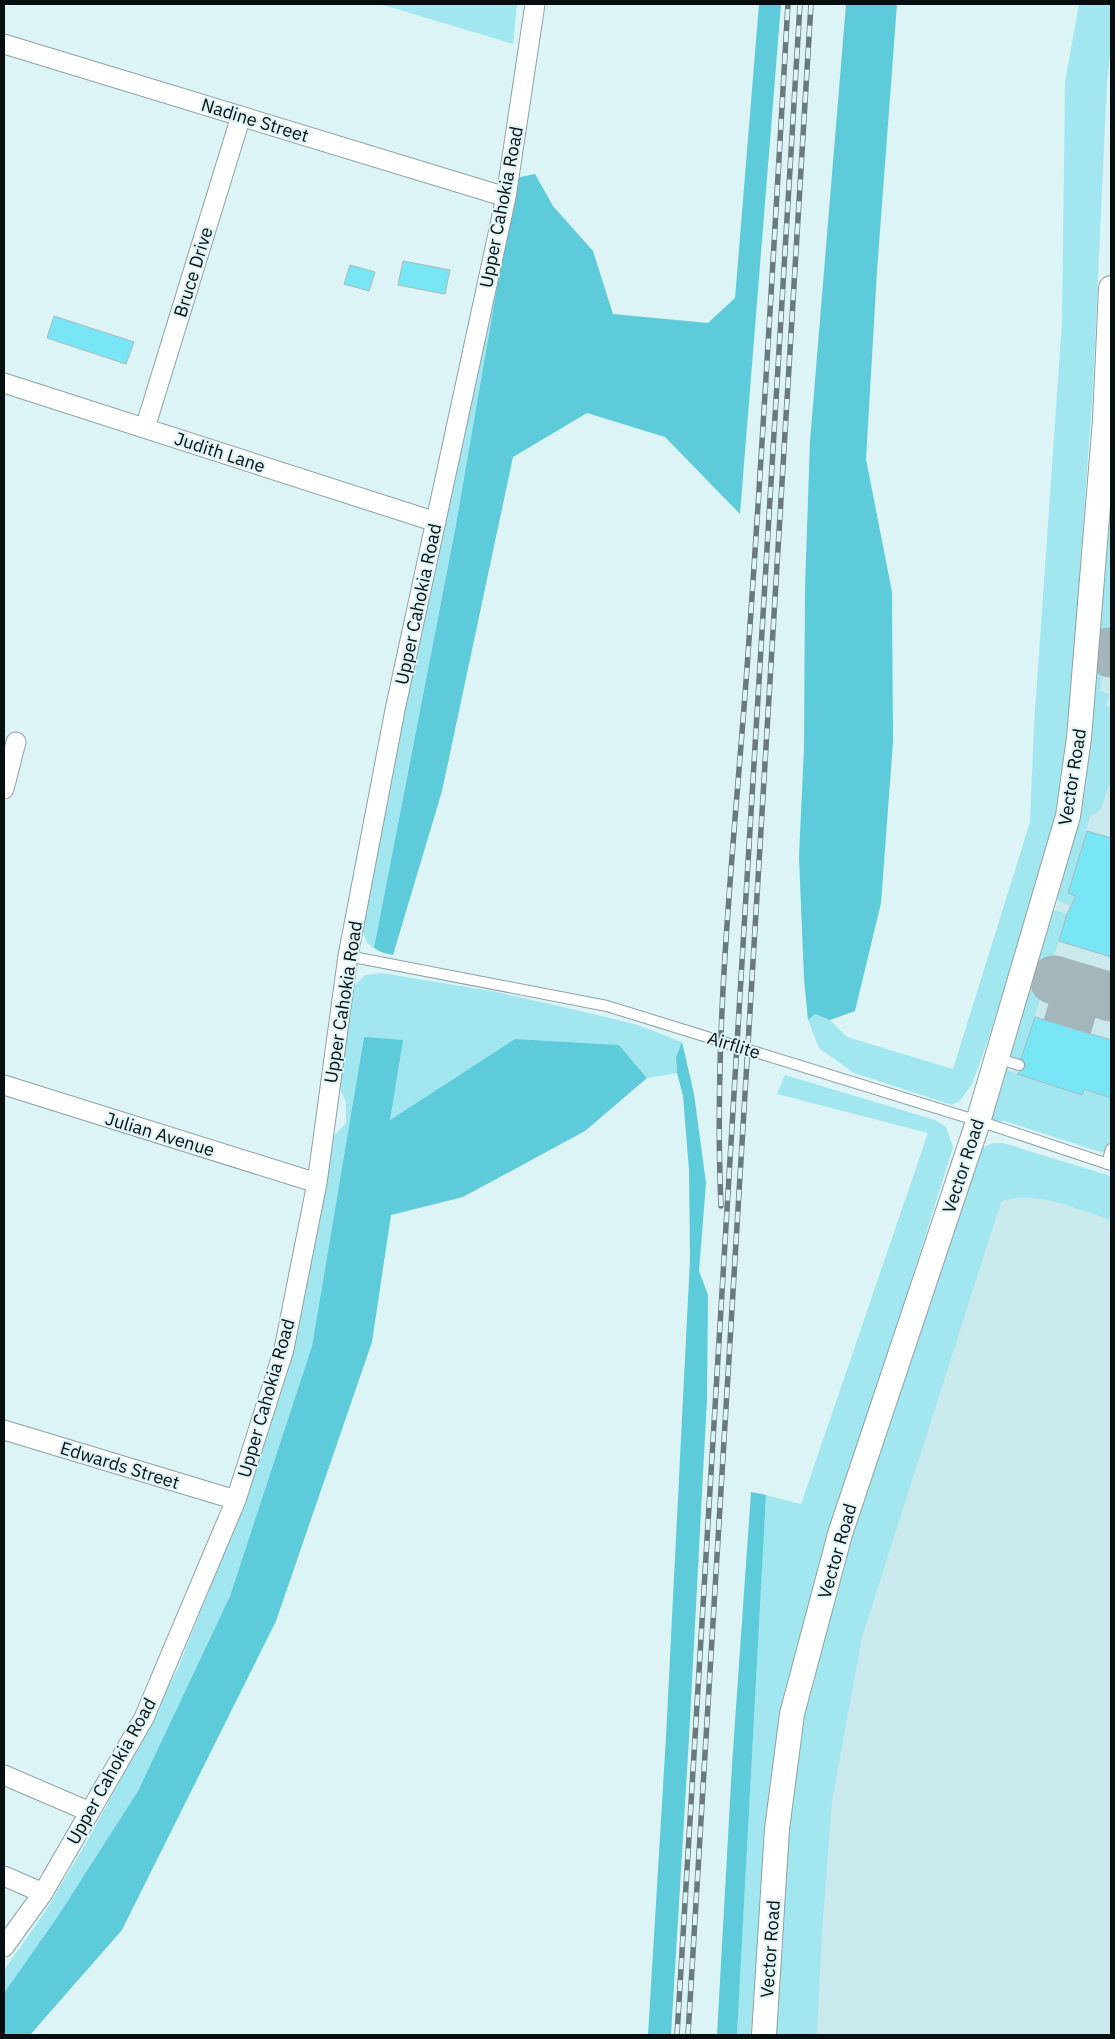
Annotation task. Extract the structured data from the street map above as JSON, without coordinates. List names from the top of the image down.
{
  "streets": {
    "street": [
      "Nadine Street",
      "Upper Cahokia Road",
      "Bruce Drive",
      "Judith Lane",
      "Vector Road",
      "Julian Avenue",
      "Edwards Street"
    ],
    "lane": ["Airflite"]
  },
  "crossings": [
    ["Nadine Street", "Upper Cahokia Road"],
    ["Nadine Street", "Bruce Drive"],
    ["Upper Cahokia Road", "Judith Lane"],
    ["Upper Cahokia Road", "Airflite"],
    ["Upper Cahokia Road", "Julian Avenue"],
    ["Upper Cahokia Road", "Edwards Street"],
    ["Bruce Drive", "Judith Lane"],
    ["Vector Road", "Airflite"]
  ]
}
